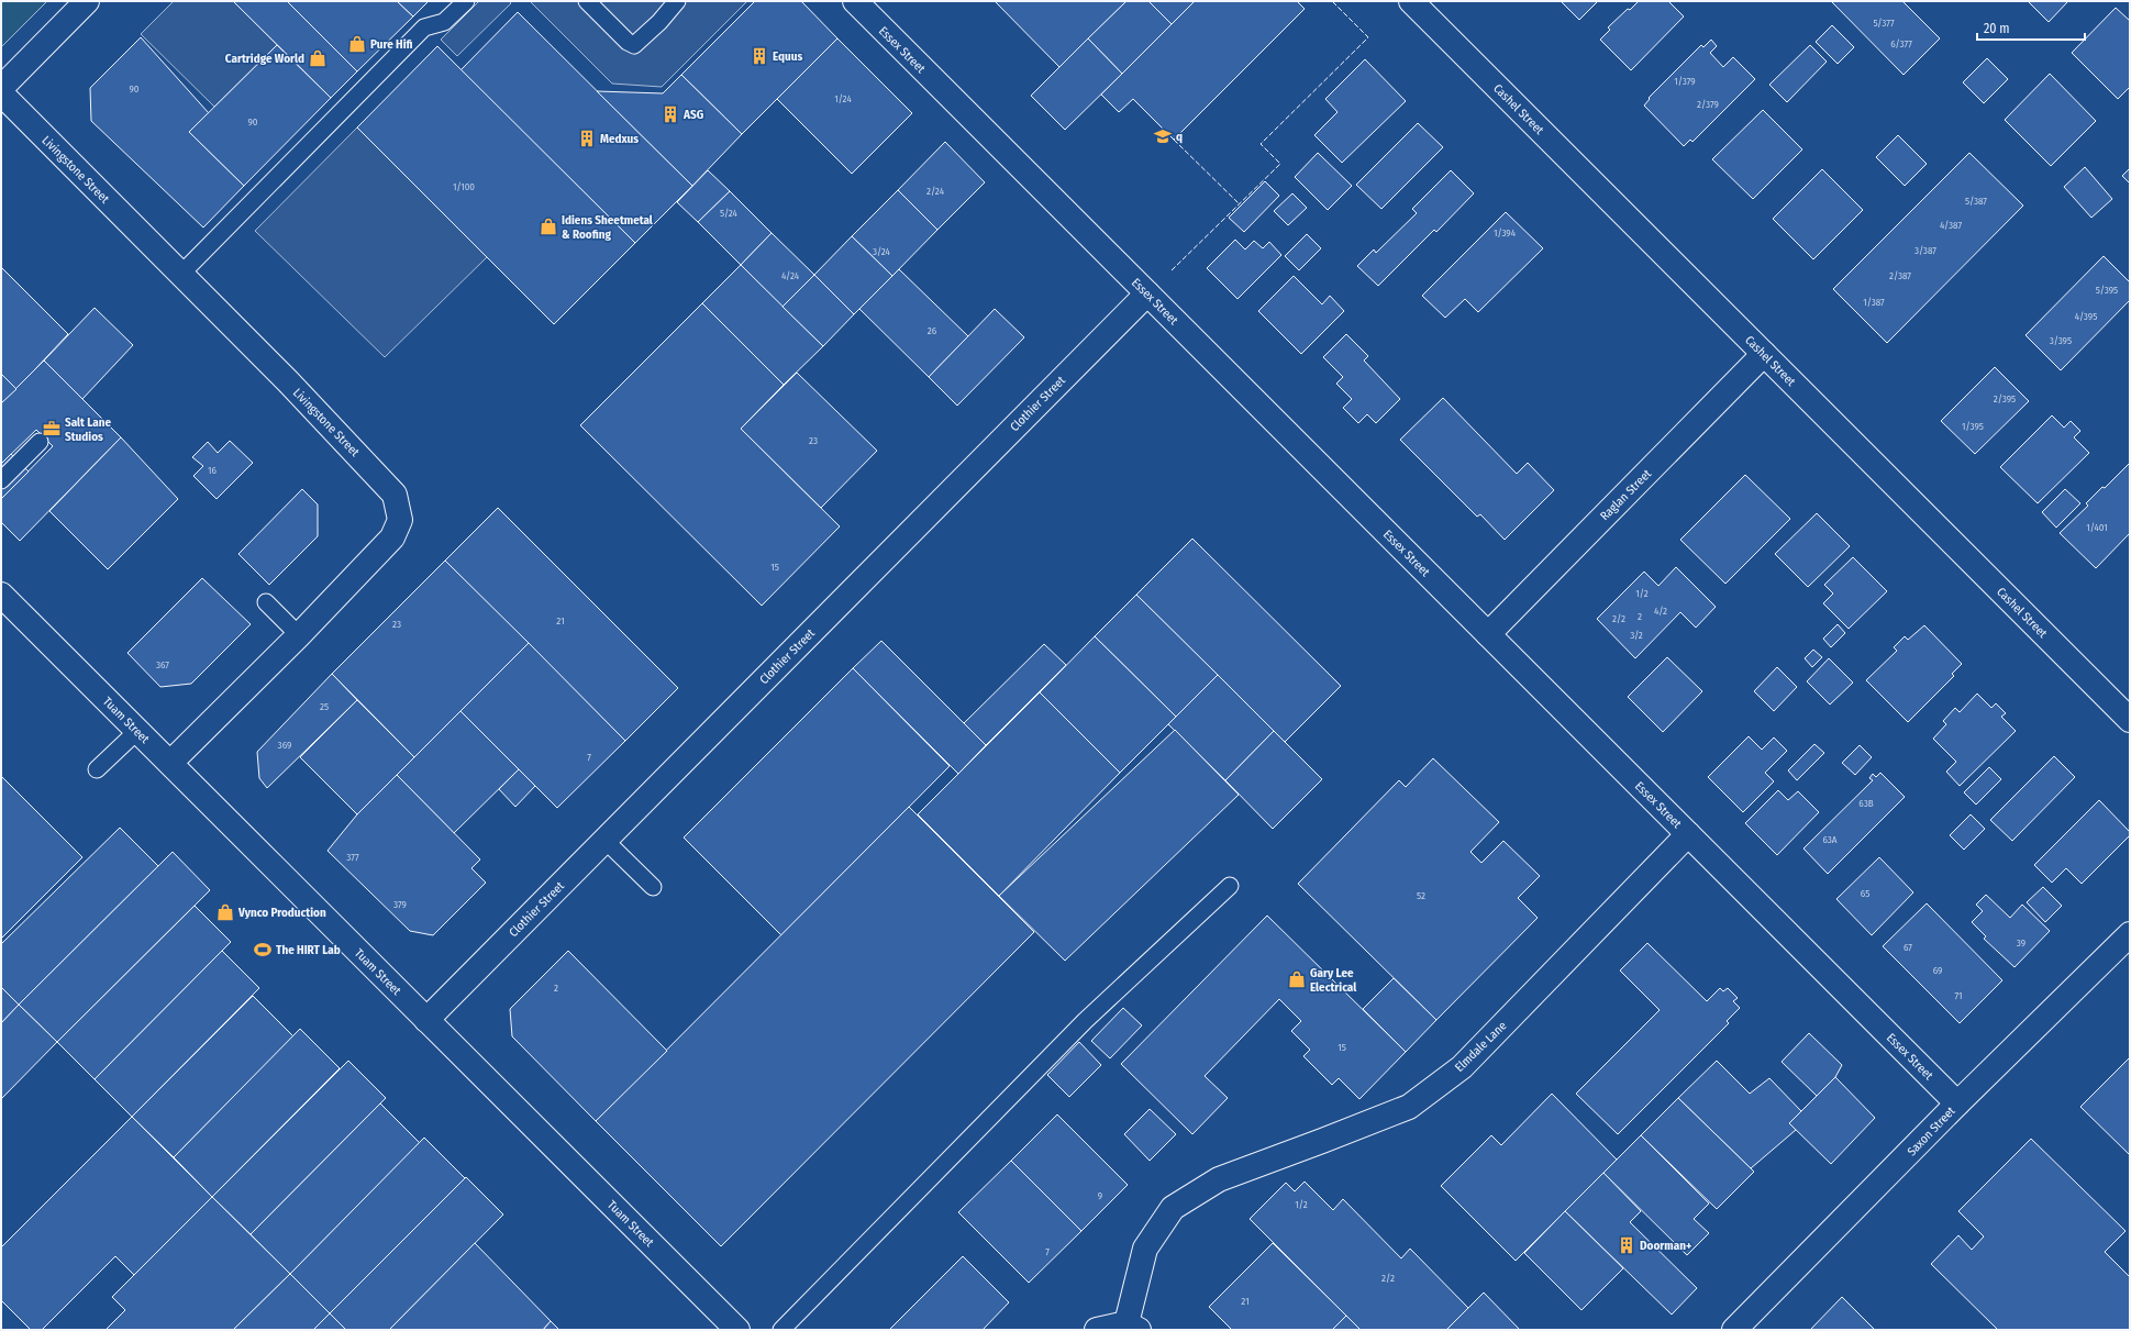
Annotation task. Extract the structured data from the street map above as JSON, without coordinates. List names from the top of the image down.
{
  "streets": {
    "street": [
      "Essex Street",
      "Cashel Street",
      "Livingstone Street",
      "Clothier Street",
      "Raglan Street",
      "Tuam Street",
      "Elmdale Lane",
      "Saxon Street"
    ]
  },
  "crossings": [
    ["Essex Street", "Clothier Street"],
    ["Essex Street", "Raglan Street"],
    ["Essex Street", "Elmdale Lane"],
    ["Essex Street", "Saxon Street"],
    ["Cashel Street", "Raglan Street"],
    ["Livingstone Street", "Tuam Street"],
    ["Clothier Street", "Tuam Street"]
  ],
  "places": {
    "shop": [
      "Pure Hifi",
      "Cartridge World",
      "Idiens Sheetmetal & Roofing",
      "Vynco Production",
      "Gary Lee Electrical"
    ],
    "building": [
      "Equus",
      "ASG",
      "Medxus",
      "Doorman+"
    ],
    "school or university": ["q"],
    "office": ["Salt Lane Studios"],
    "sports": ["The HIRT Lab"]
  },
  "house_numbers": [
    "5/377",
    "6/377",
    "1/379",
    "90",
    "1/24",
    "2/379",
    "90",
    "1/100",
    "2/24",
    "5/387",
    "5/24",
    "4/387",
    "1/394",
    "3/387",
    "3/24",
    "4/24",
    "2/387",
    "5/395",
    "1/387",
    "4/395",
    "26",
    "3/395",
    "2/395",
    "1/395",
    "23",
    "16",
    "1/401",
    "15",
    "1/2",
    "4/2",
    "2",
    "2/2",
    "21",
    "23",
    "3/2",
    "367",
    "25",
    "369",
    "7",
    "63B",
    "63A",
    "377",
    "65",
    "52",
    "379",
    "39",
    "67",
    "69",
    "2",
    "71",
    "15",
    "9",
    "1/2",
    "7",
    "2/2",
    "21"
  ],
  "scale_bar": "20 m"
}
